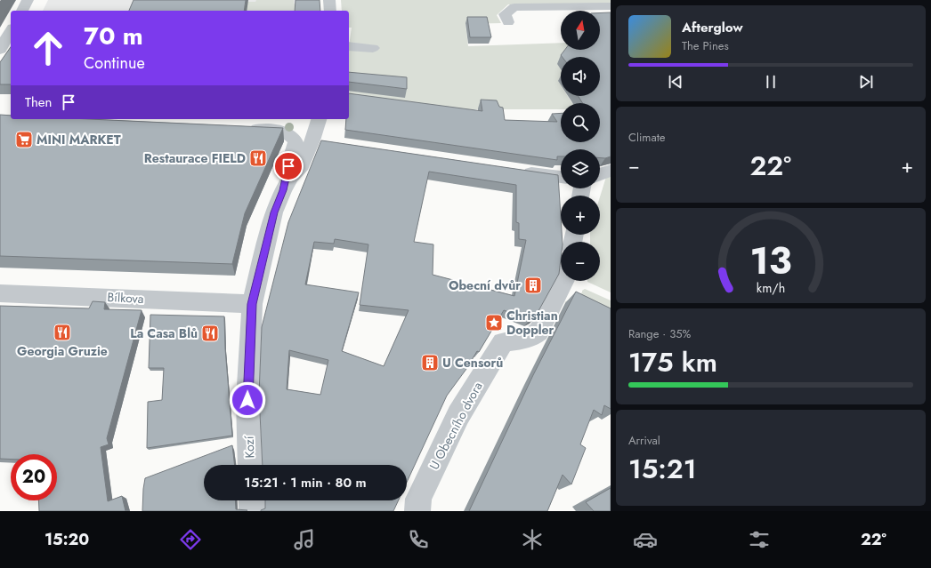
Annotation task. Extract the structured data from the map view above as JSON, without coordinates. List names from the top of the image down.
{
  "streets": {
    "street": ["Bílkova", "U Obecního dvora", "Kozí"]
  },
  "crossings": [
    ["Bílkova", "Kozí"]
  ],
  "places": {
    "supermarket": ["MINI MARKET"],
    "restaurant": ["Restaurace FIELD", "Georgia Gruzie", "La Casa Blů"],
    "building": ["Obecní dvůr", "U Censorů"],
    "place": ["Christian Doppler"]
  },
  "north": "top",
  "page": {
    "map_buttons": ["+", "−"],
    "turn": ["70 m", "Continue"],
    "song": ["Afterglow", "The Pines"],
    "then": "Then",
    "tile": [
      "Climate",
      ["Range · 35%", "175 km"],
      ["Arrival", "15:21"]
    ],
    "heat": ["−", "22°", "+"],
    "limit": "20",
    "trip": "15:21 · 1 min · 80 m",
    "tabs": ["15:20", "22°"],
    "gauge": ["13", "km/h"]
  }
}
